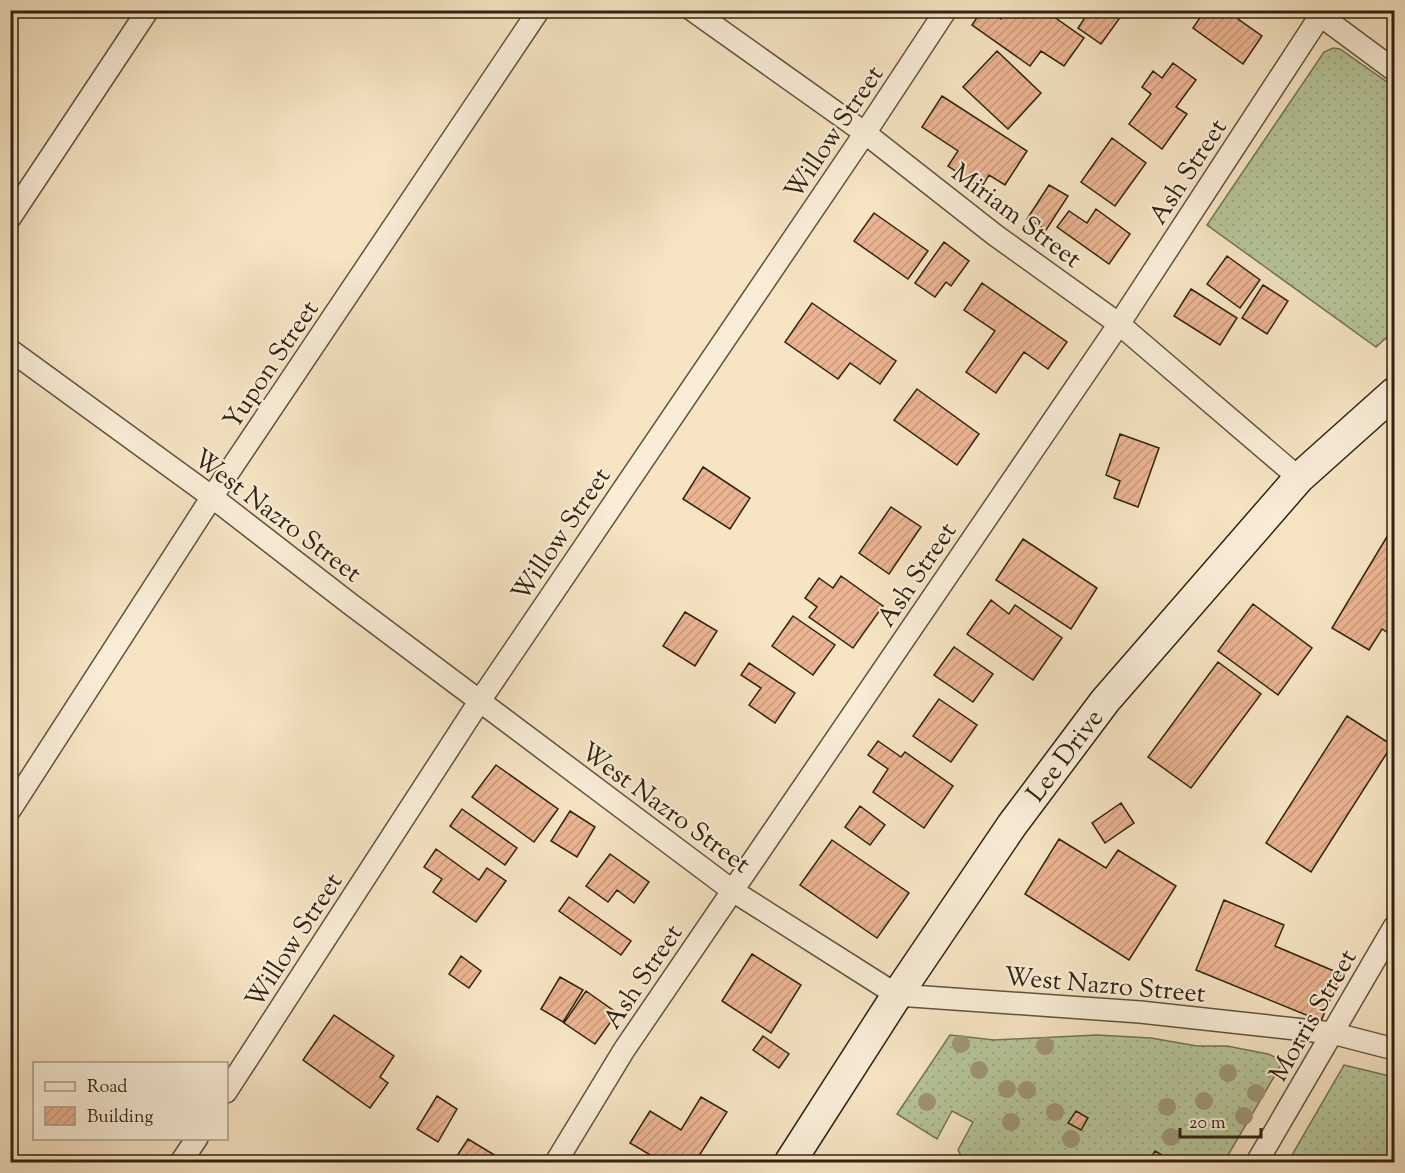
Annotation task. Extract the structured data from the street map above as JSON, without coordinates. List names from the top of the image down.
{
  "streets": {
    "main road": ["Lee Drive"],
    "street": [
      "Willow Street",
      "Ash Street",
      "Miriam Street",
      "Yupon Street",
      "West Nazro Street",
      "Morris Street"
    ]
  },
  "crossings": [
    ["Willow Street", "Miriam Street"],
    ["Willow Street", "West Nazro Street"],
    ["Ash Street", "Miriam Street"],
    ["Ash Street", "West Nazro Street"],
    ["Miriam Street", "Lee Drive"],
    ["Yupon Street", "West Nazro Street"],
    ["West Nazro Street", "Lee Drive"],
    ["West Nazro Street", "Morris Street"]
  ],
  "legend": ["Road", "Building"],
  "scale_bar": "20 m"
}
